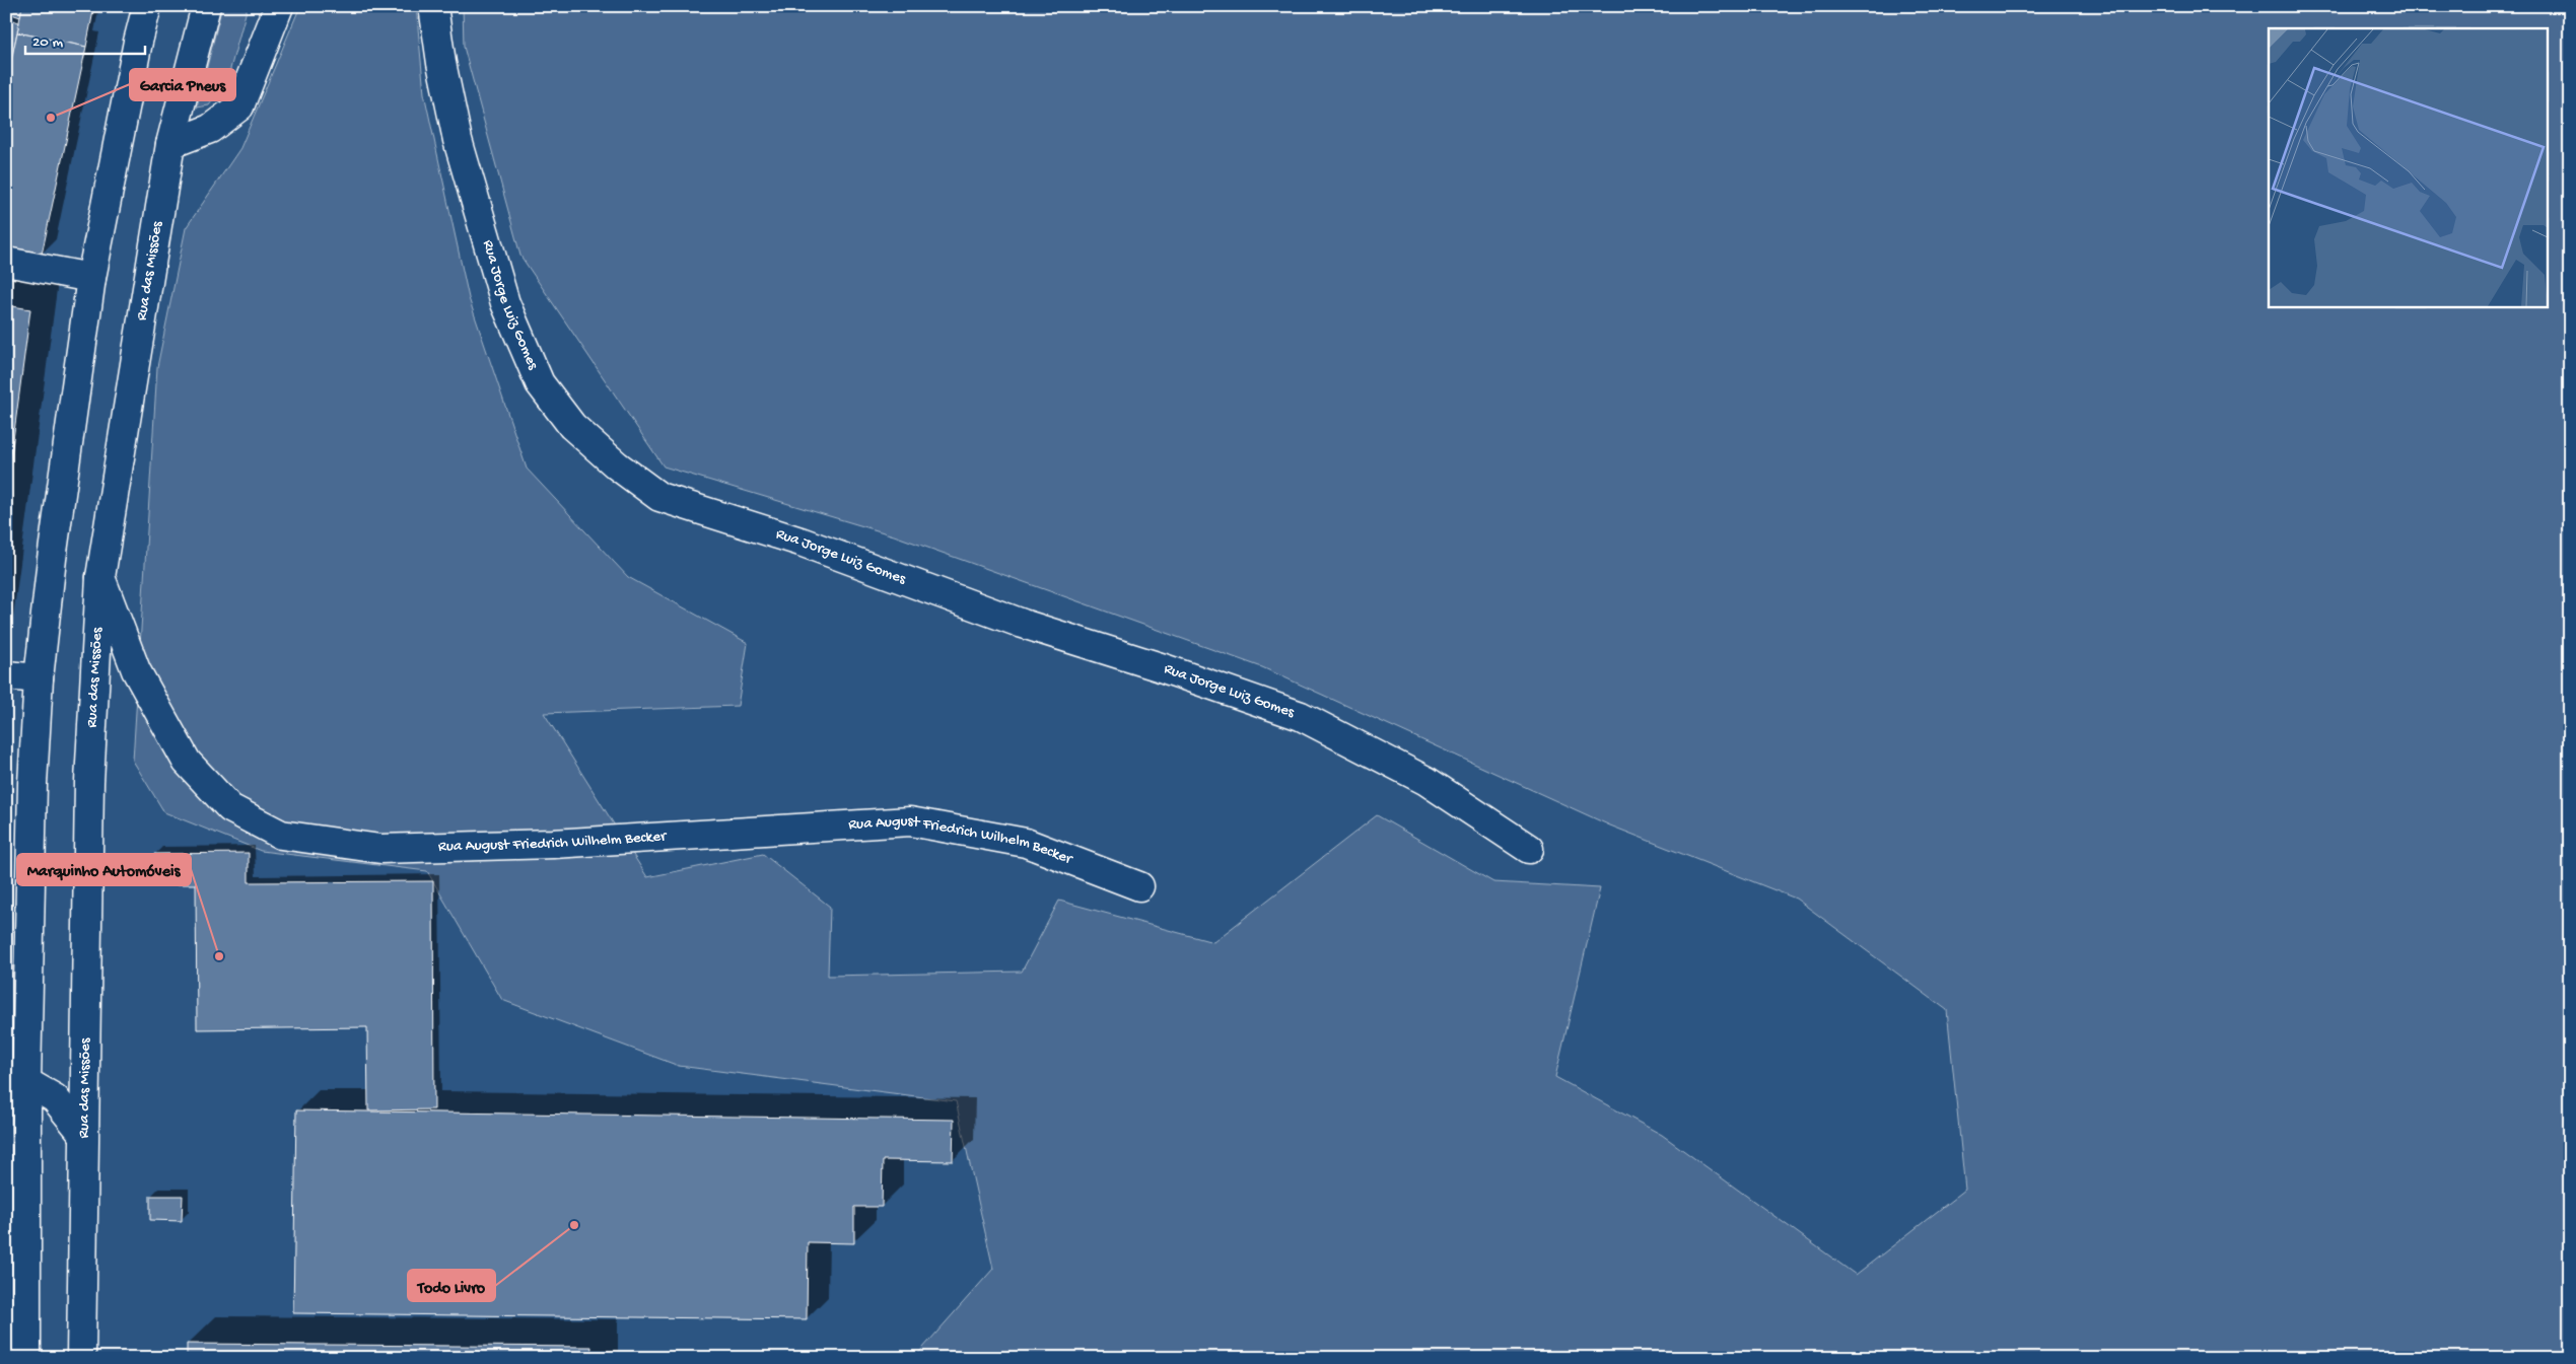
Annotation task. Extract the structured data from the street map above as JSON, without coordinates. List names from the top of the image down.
{
  "streets": {
    "street": ["Rua das Missões", "Rua Jorge Luiz Gomes", "Rua August Friedrich Wilhelm Becker"]
  },
  "crossings": [
    ["Rua das Missões", "Rua August Friedrich Wilhelm Becker"]
  ],
  "places": ["Garcia Pneus", "Marquinho Automóveis", "Todo Livro"],
  "scale_bar": "20 m"
}
